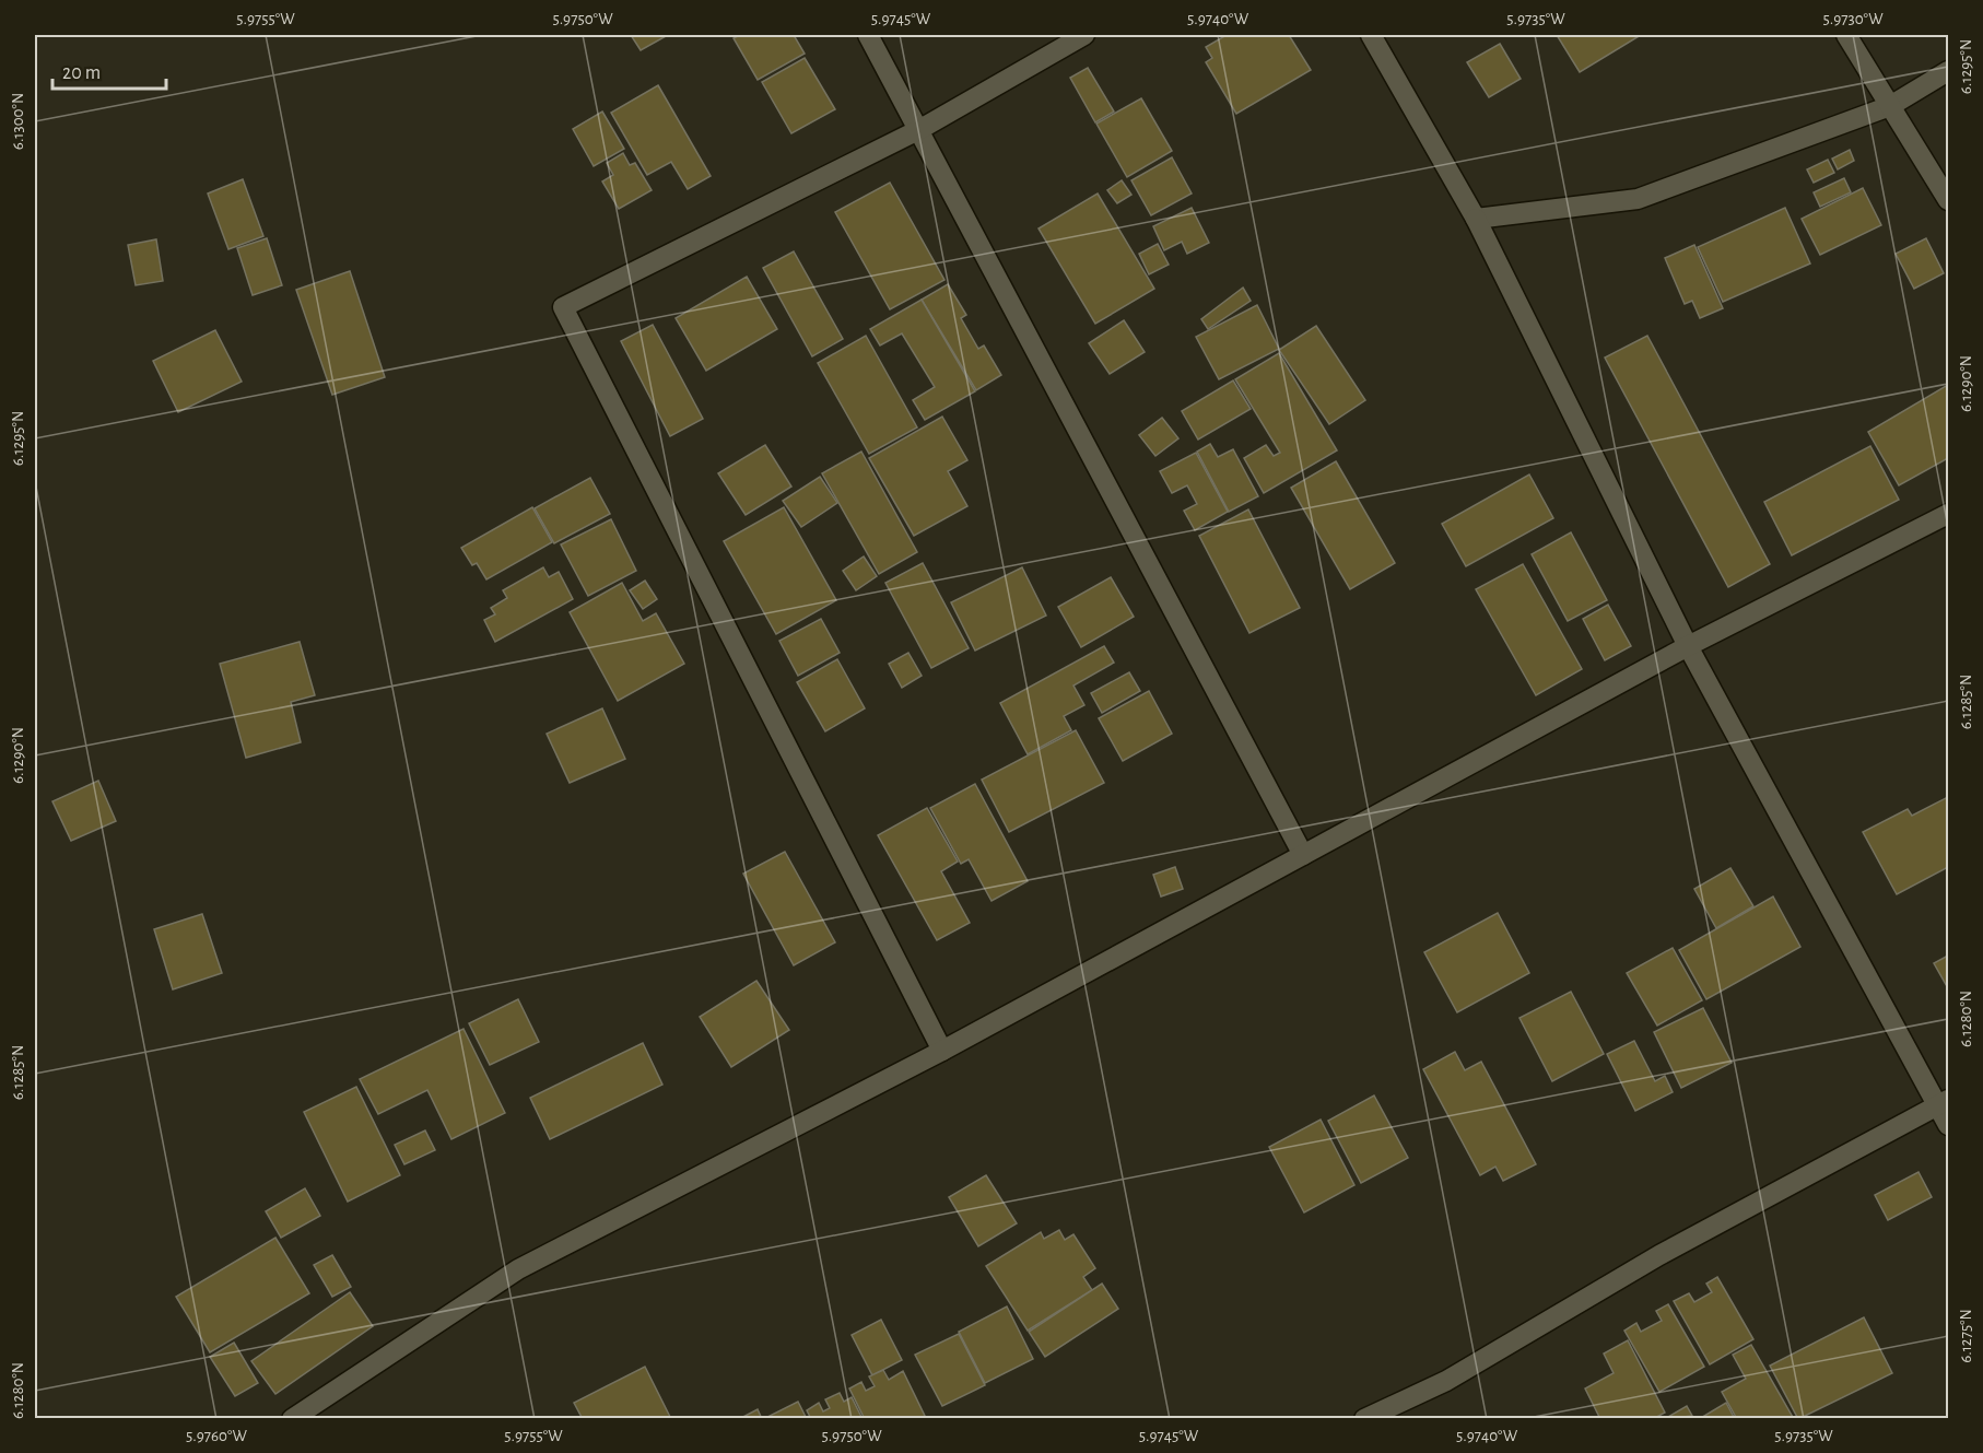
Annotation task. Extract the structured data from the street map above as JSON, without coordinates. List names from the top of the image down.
{
  "scale_bar": "20 m",
  "coordinates": [
    "5.9755°W",
    "5.9750°W",
    "5.9745°W",
    "5.9740°W",
    "5.9735°W",
    "5.9730°W",
    "6.1295°N",
    "6.1300°N",
    "6.1290°N",
    "6.1285°N",
    "6.1280°N",
    "6.1275°N",
    "5.9760°W"
  ]
}
